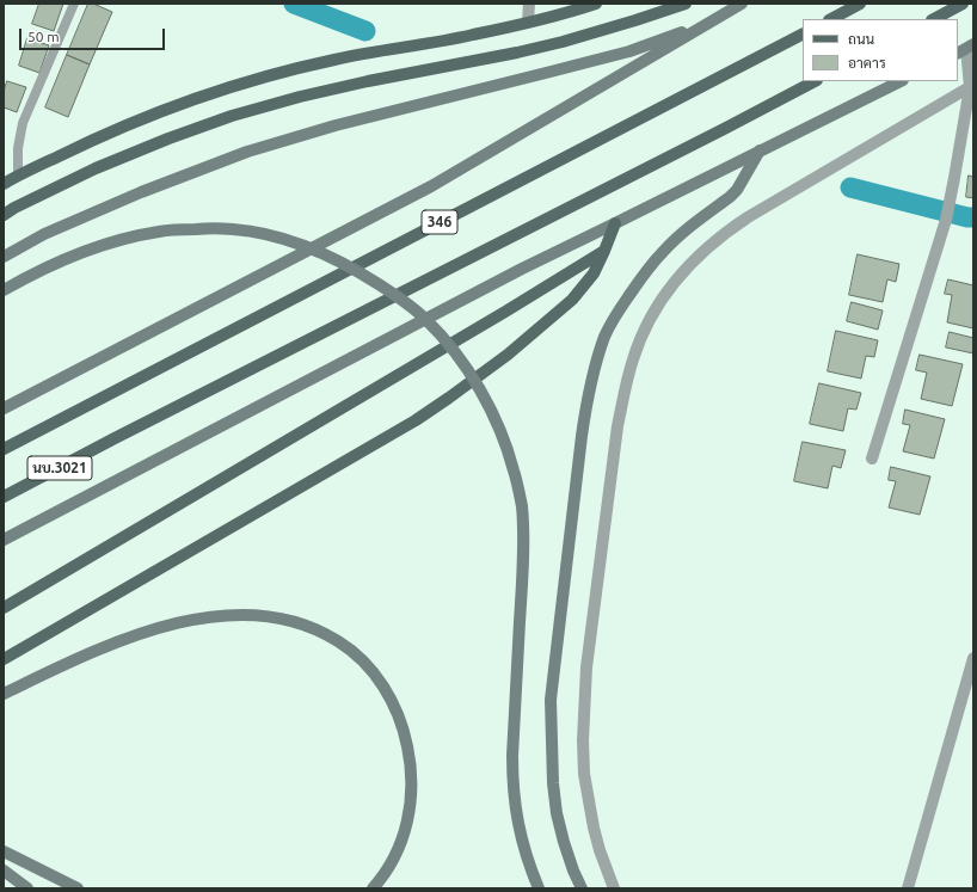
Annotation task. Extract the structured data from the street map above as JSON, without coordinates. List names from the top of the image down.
{
  "streets": {
    "main road": ["346", "นบ.3021"]
  },
  "crossings": [
    ["346", "นบ.3021"]
  ],
  "legend": ["ถนน", "อาคาร"],
  "scale_bar": "50 m"
}
